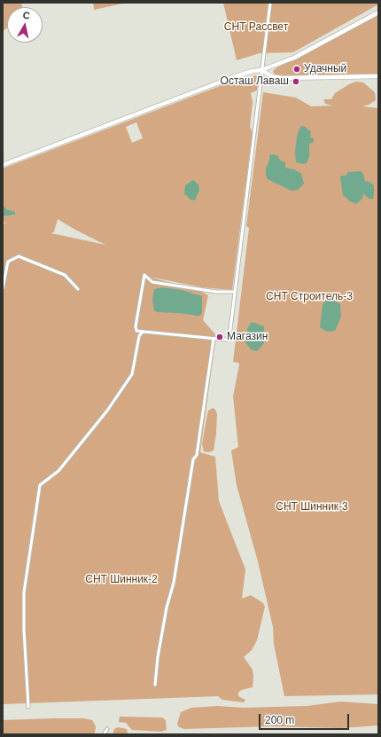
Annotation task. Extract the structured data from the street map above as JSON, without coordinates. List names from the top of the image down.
{
  "parks": [
    "СНТ Рассвет",
    "СНТ Строитель-3",
    "СНТ Шинник-3",
    "СНТ Шинник-2"
  ],
  "places": ["Удачный", "Осташ Лаваш", "Магазин"],
  "scale_bar": "200 m",
  "north": "top"
}
